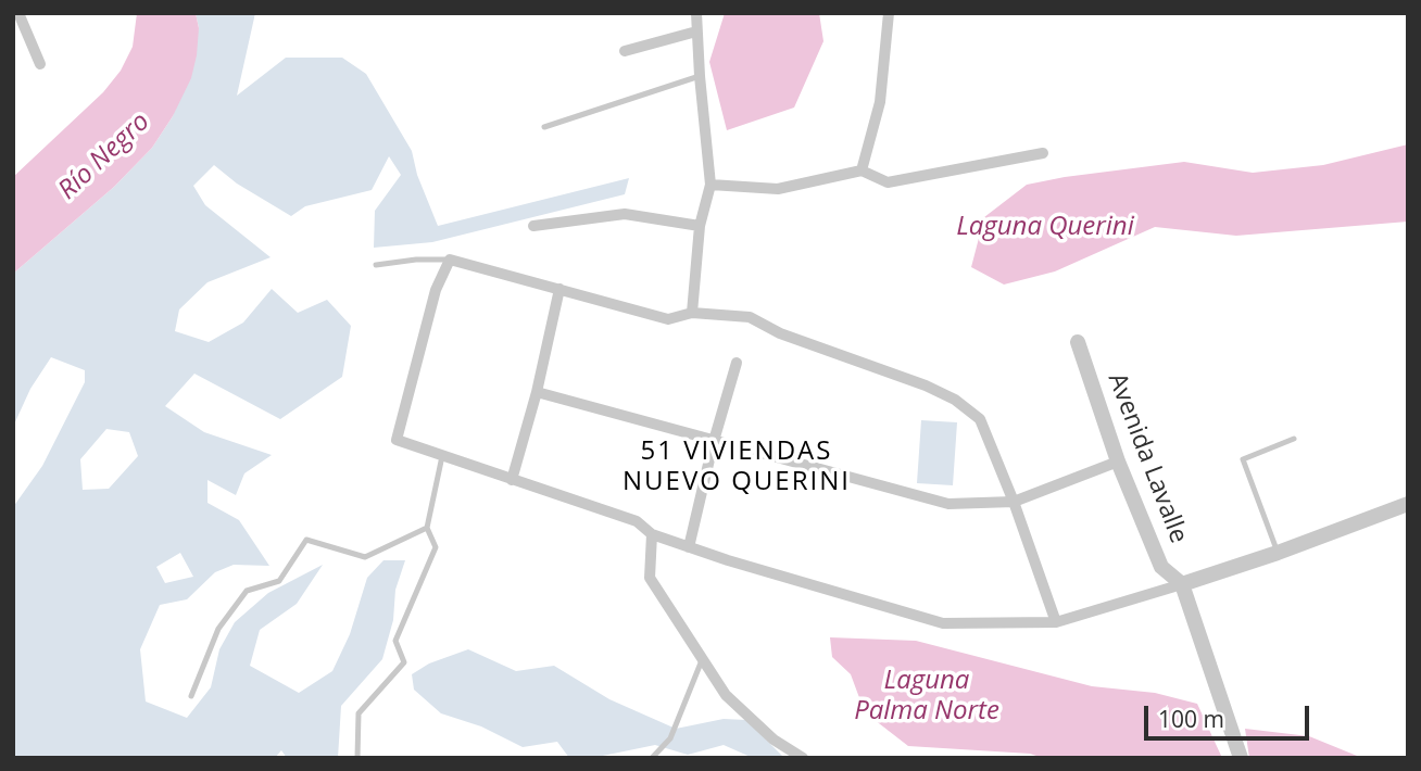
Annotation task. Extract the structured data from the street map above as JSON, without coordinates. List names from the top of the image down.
{
  "streets": {
    "street": ["Avenida Lavalle"]
  },
  "districts": ["51 VIVIENDAS NUEVO QUERINI"],
  "water": ["Río Negro", "Laguna Querini", "Laguna Palma Norte"],
  "scale_bar": "100 m"
}
